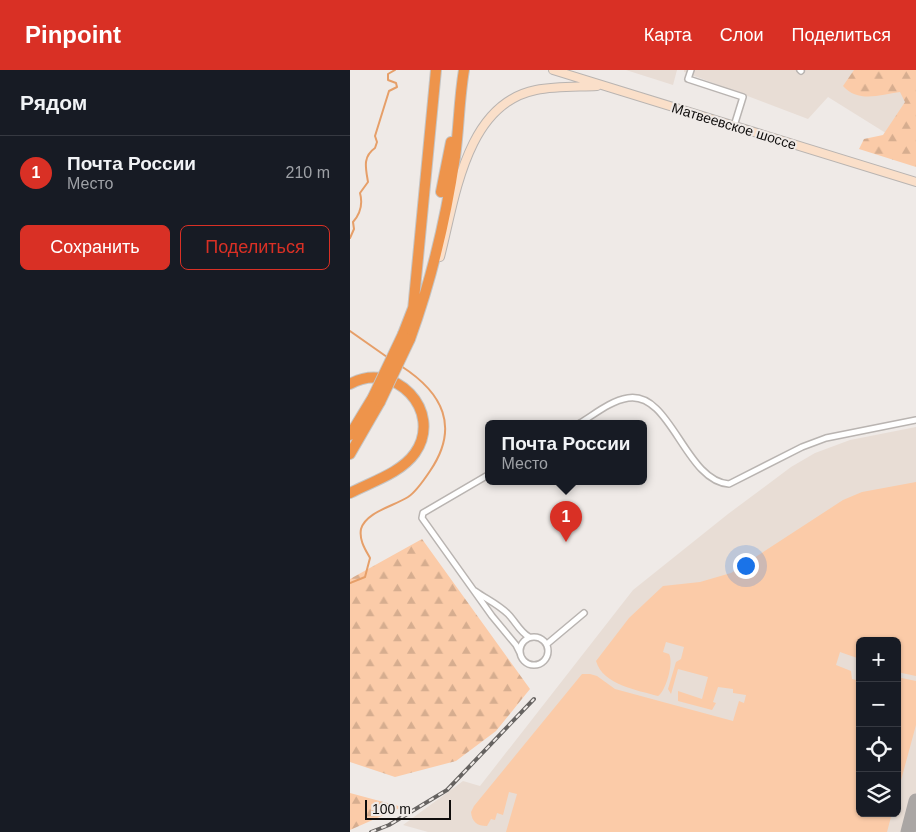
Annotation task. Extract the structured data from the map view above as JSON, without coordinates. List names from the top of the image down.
{
  "streets": {
    "main road": ["Матвеевское шоссе"]
  },
  "scale_bar": "100 m",
  "page": {
    "header": "Pinpoint",
    "nav": ["Карта", "Слои", "Поделиться"],
    "heading": "Рядом",
    "list": [
      {
        "mark": "1",
        "name": "Почта России",
        "note": "Место",
        "value": "210 m"
      }
    ],
    "buttons": ["Сохранить", "Поделиться"],
    "popup": ["Почта России", "Место"],
    "pins": "1",
    "map_buttons": ["+", "−"],
    "scale": "100 m"
  }
}
